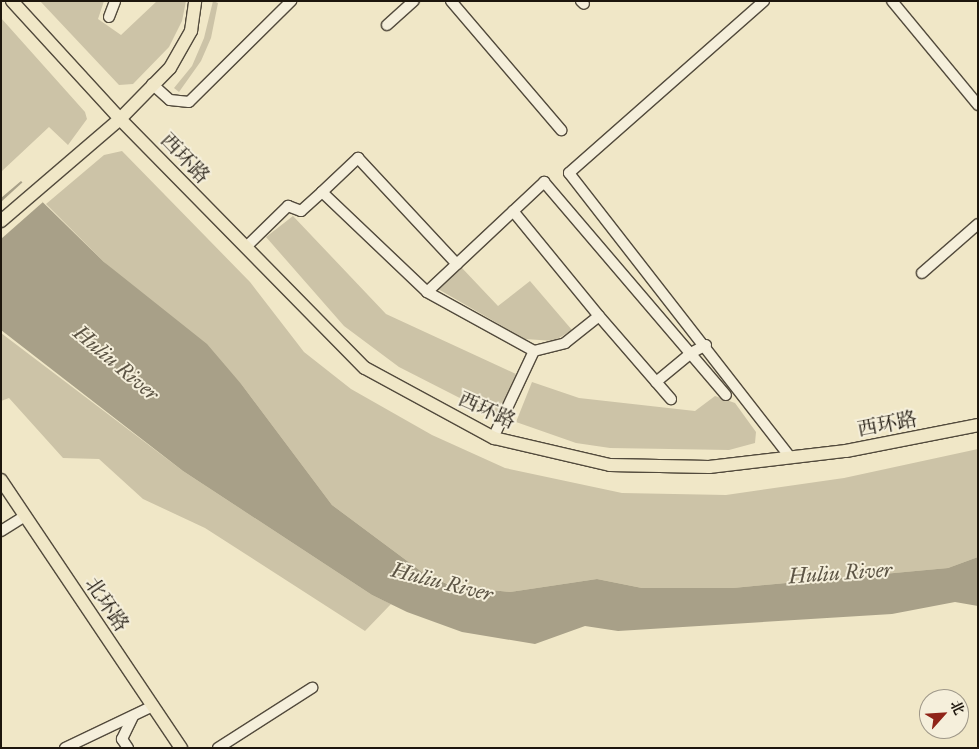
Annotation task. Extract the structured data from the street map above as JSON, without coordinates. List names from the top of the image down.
{
  "streets": {
    "main road": ["西环路", "北环路"]
  },
  "water": ["Huliu River"],
  "north": "top right"
}
